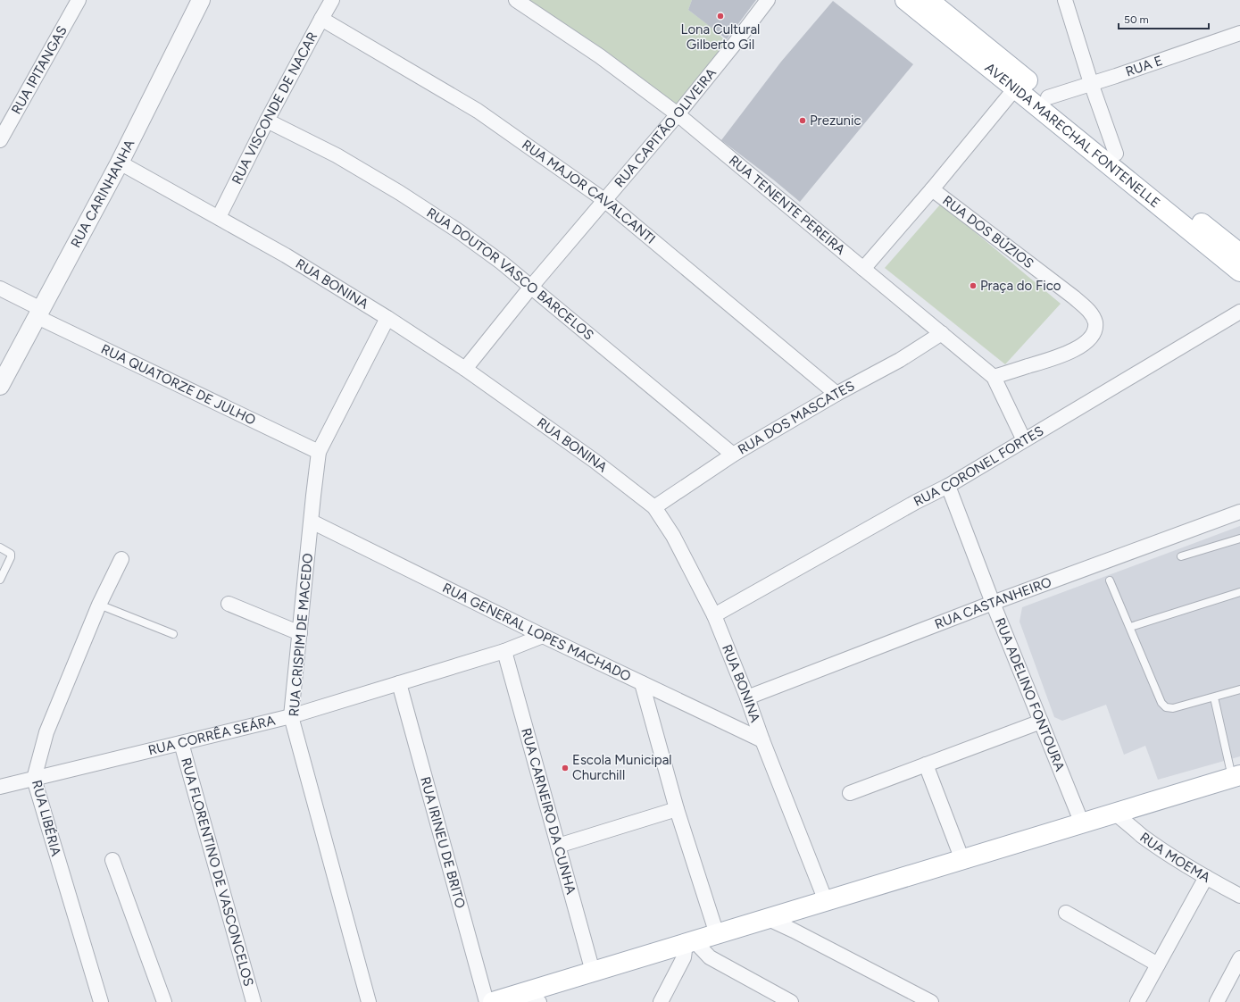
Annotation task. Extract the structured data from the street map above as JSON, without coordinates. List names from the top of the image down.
{
  "streets": {
    "main road": ["AVENIDA MARECHAL FONTENELLE"],
    "street": [
      "RUA E",
      "RUA IPITANGAS",
      "RUA VISCONDE DE NACAR",
      "RUA CAPITÃO OLIVEIRA",
      "RUA MAJOR CAVALCANTI",
      "RUA CARINHANHA",
      "RUA TENENTE PEREIRA",
      "RUA DOS BÚZIOS",
      "RUA DOUTOR VASCO BARCELOS",
      "RUA BONINA",
      "RUA QUATORZE DE JULHO",
      "RUA DOS MASCATES",
      "RUA CORONEL FORTES",
      "RUA CASTANHEIRO",
      "RUA GENERAL LOPES MACHADO",
      "RUA CRISPIM DE MACEDO",
      "RUA ADELINO FONTOURA",
      "RUA CORRÊA SEÁRA",
      "RUA CARNEIRO DA CUNHA",
      "RUA LIBÉRIA",
      "RUA IRINEU DE BRITO",
      "RUA MOEMA",
      "RUA FLORENTINO DE VASCONCELOS"
    ]
  },
  "crossings": [
    ["RUA E", "AVENIDA MARECHAL FONTENELLE"],
    ["RUA VISCONDE DE NACAR", "RUA MAJOR CAVALCANTI"],
    ["RUA VISCONDE DE NACAR", "RUA DOUTOR VASCO BARCELOS"],
    ["RUA VISCONDE DE NACAR", "RUA BONINA"],
    ["RUA CAPITÃO OLIVEIRA", "RUA MAJOR CAVALCANTI"],
    ["RUA CAPITÃO OLIVEIRA", "RUA TENENTE PEREIRA"],
    ["RUA CAPITÃO OLIVEIRA", "RUA DOUTOR VASCO BARCELOS"],
    ["RUA CAPITÃO OLIVEIRA", "RUA BONINA"],
    ["RUA MAJOR CAVALCANTI", "RUA DOS MASCATES"],
    ["RUA CARINHANHA", "RUA BONINA"],
    ["RUA CARINHANHA", "RUA QUATORZE DE JULHO"],
    ["RUA TENENTE PEREIRA", "RUA DOS BÚZIOS"],
    ["RUA TENENTE PEREIRA", "RUA DOS MASCATES"],
    ["RUA TENENTE PEREIRA", "RUA CORONEL FORTES"],
    ["RUA DOUTOR VASCO BARCELOS", "RUA DOS MASCATES"],
    ["RUA BONINA", "RUA DOS MASCATES"],
    ["RUA BONINA", "RUA CORONEL FORTES"],
    ["RUA BONINA", "RUA CASTANHEIRO"],
    ["RUA BONINA", "RUA GENERAL LOPES MACHADO"],
    ["RUA BONINA", "RUA CRISPIM DE MACEDO"],
    ["RUA QUATORZE DE JULHO", "RUA CRISPIM DE MACEDO"],
    ["RUA CORONEL FORTES", "RUA ADELINO FONTOURA"],
    ["RUA CASTANHEIRO", "RUA ADELINO FONTOURA"],
    ["RUA GENERAL LOPES MACHADO", "RUA CRISPIM DE MACEDO"],
    ["RUA GENERAL LOPES MACHADO", "RUA CORRÊA SEÁRA"],
    ["RUA CRISPIM DE MACEDO", "RUA CORRÊA SEÁRA"],
    ["RUA CORRÊA SEÁRA", "RUA CARNEIRO DA CUNHA"],
    ["RUA CORRÊA SEÁRA", "RUA LIBÉRIA"],
    ["RUA CORRÊA SEÁRA", "RUA IRINEU DE BRITO"],
    ["RUA CORRÊA SEÁRA", "RUA FLORENTINO DE VASCONCELOS"]
  ],
  "places": [
    "Lona Cultural Gilberto Gil",
    "Prezunic",
    "Praça do Fico",
    "Escola Municipal Churchill"
  ],
  "scale_bar": "50 m"
}
